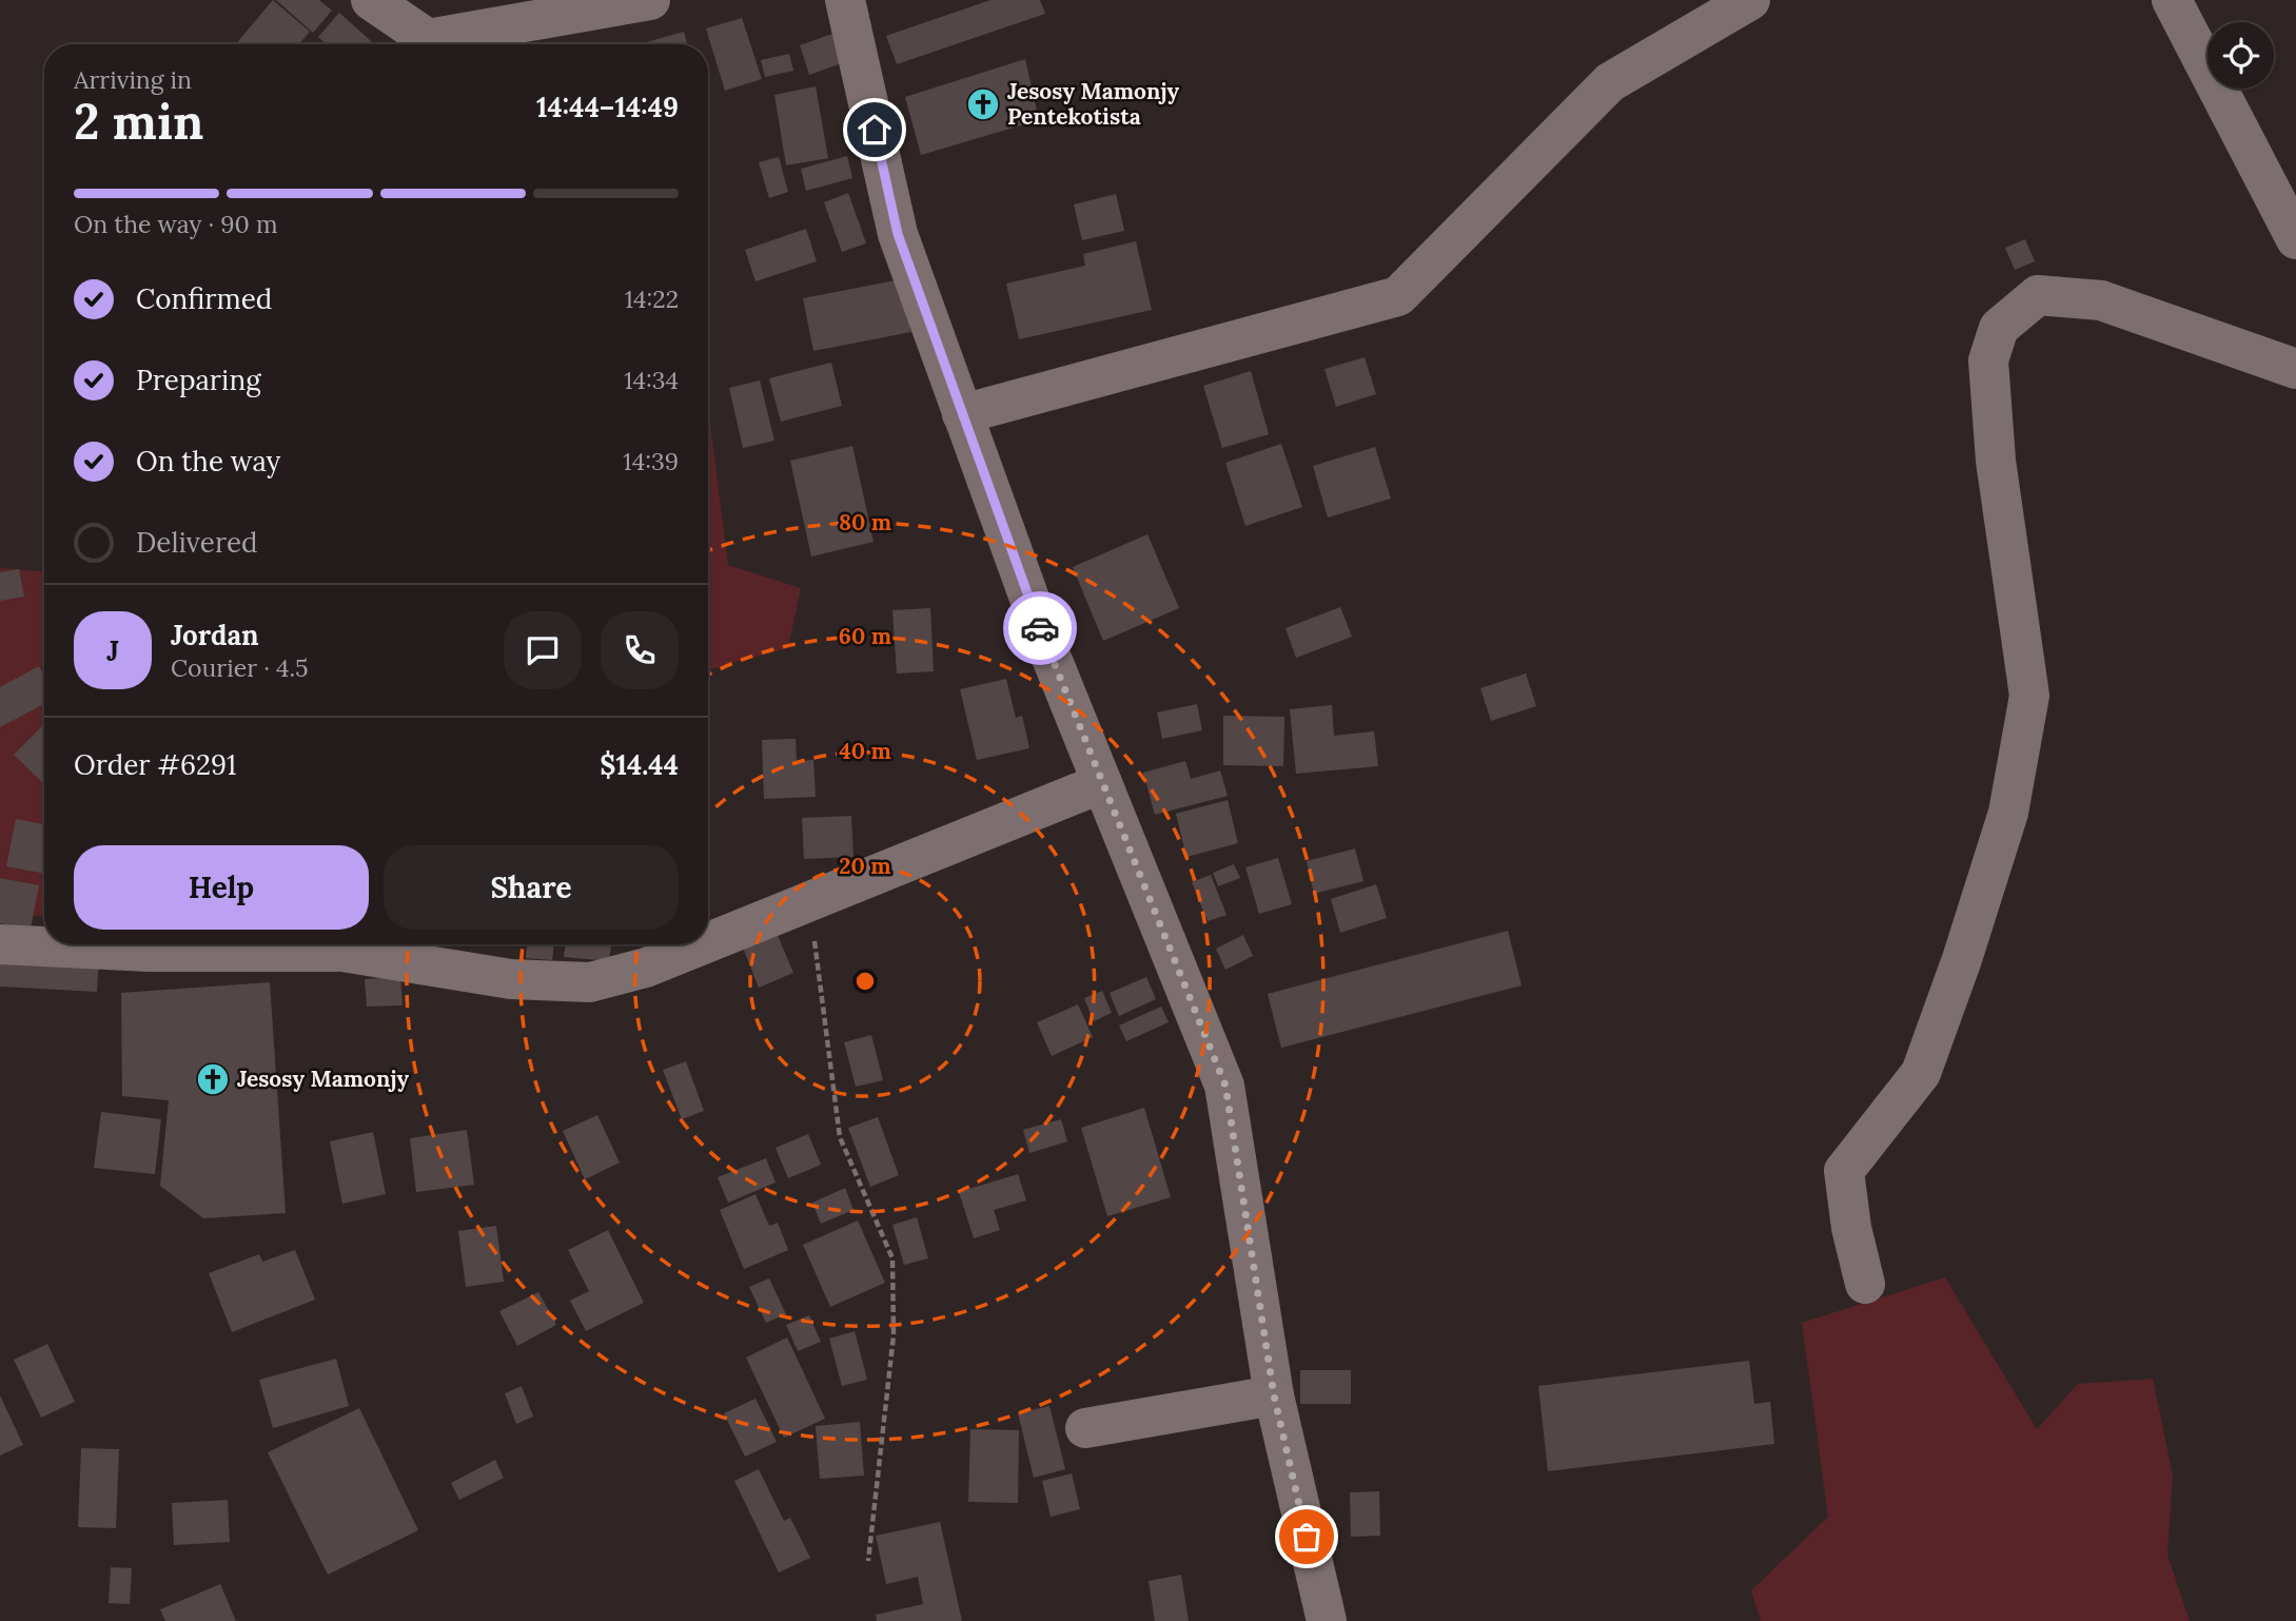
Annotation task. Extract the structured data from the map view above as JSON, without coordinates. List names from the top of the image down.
{
  "places": {
    "church": ["Jesosy Mamonjy Pentekotista", "Jesosy Mamonjy"]
  },
  "page": {
    "heading": ["2 min", "Arriving in", "14:44–14:49"],
    "panel": [
      "Jordan",
      "Courier · 4.5",
      "Order #6291",
      "$14.44"
    ],
    "bar": "On the way · 90 m",
    "list": [
      ["Confirmed", "14:22"],
      ["Preparing", "14:34"],
      ["On the way", "14:39"],
      "Delivered"
    ],
    "round": "J",
    "buttons": ["Help", "Share"]
  },
  "rings": [
    "80 m",
    "60 m",
    "40 m",
    "20 m"
  ]
}
